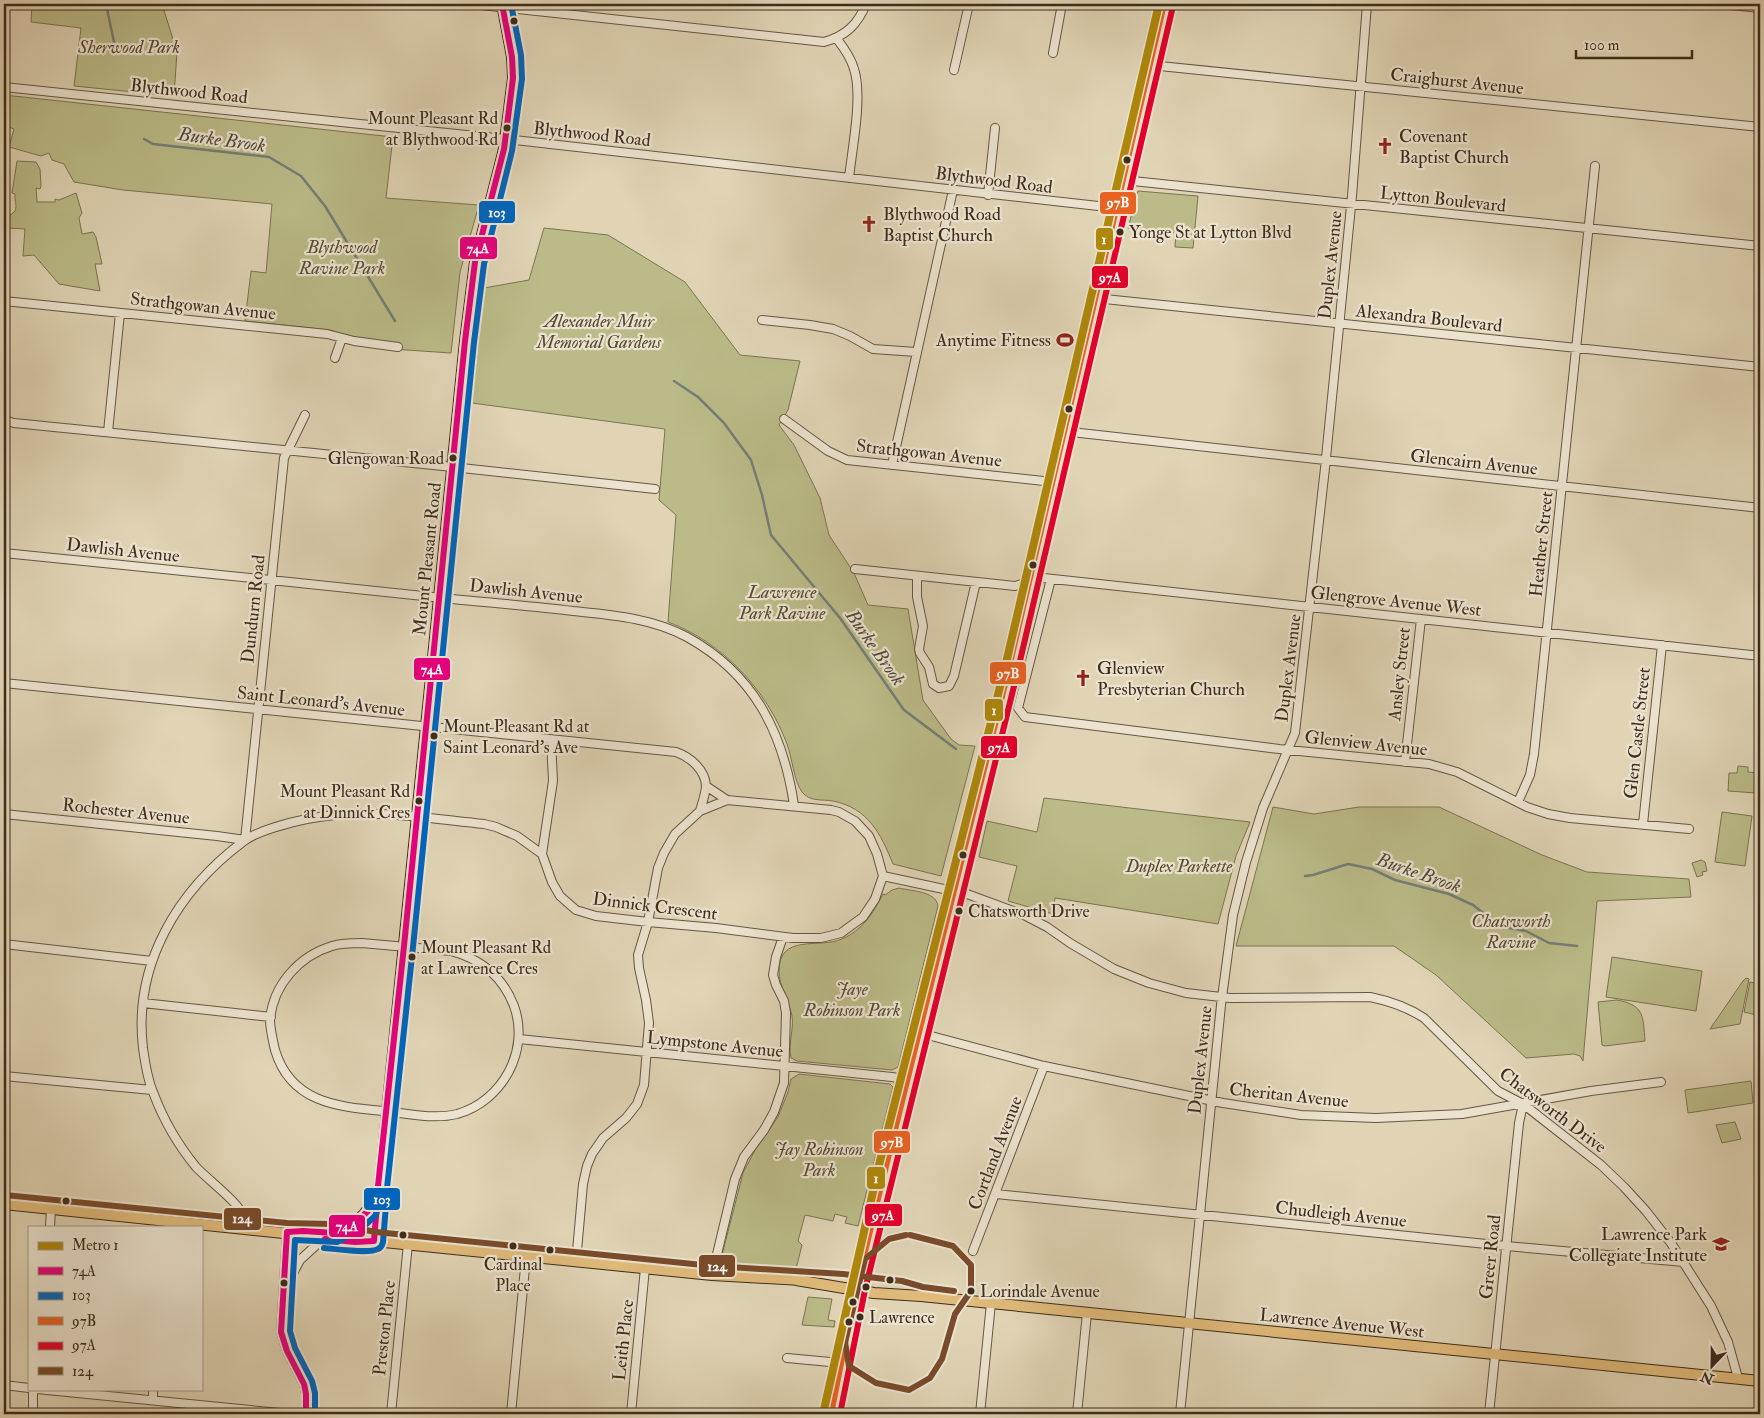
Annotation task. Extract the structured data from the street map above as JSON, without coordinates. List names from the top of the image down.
{
  "streets": {
    "main road": ["Mount Pleasant Road", "Lawrence Avenue West"],
    "street": [
      "Craighurst Avenue",
      "Blythwood Road",
      "Lytton Boulevard",
      "Duplex Avenue",
      "Strathgowan Avenue",
      "Alexandra Boulevard",
      "Glencairn Avenue",
      "Heather Street",
      "Dawlish Avenue",
      "Glengrove Avenue West",
      "Dundurn Road",
      "Ansley Street",
      "Saint Leonard's Avenue",
      "Glen Castle Street",
      "Glenview Avenue",
      "Rochester Avenue",
      "Dinnick Crescent",
      "Lympstone Avenue",
      "Cheritan Avenue",
      "Chatsworth Drive",
      "Cortland Avenue",
      "Chudleigh Avenue",
      "Greer Road",
      "Preston Place",
      "Leith Place"
    ]
  },
  "crossings": [
    ["Craighurst Avenue", "Duplex Avenue"],
    ["Blythwood Road", "Mount Pleasant Road"],
    ["Lytton Boulevard", "Duplex Avenue"],
    ["Lytton Boulevard", "Heather Street"],
    ["Duplex Avenue", "Alexandra Boulevard"],
    ["Duplex Avenue", "Glencairn Avenue"],
    ["Duplex Avenue", "Glengrove Avenue West"],
    ["Duplex Avenue", "Glenview Avenue"],
    ["Duplex Avenue", "Cheritan Avenue"],
    ["Duplex Avenue", "Chatsworth Drive"],
    ["Duplex Avenue", "Chudleigh Avenue"],
    ["Duplex Avenue", "Lawrence Avenue West"],
    ["Alexandra Boulevard", "Heather Street"],
    ["Glencairn Avenue", "Heather Street"],
    ["Heather Street", "Glengrove Avenue West"],
    ["Heather Street", "Glenview Avenue"],
    ["Dawlish Avenue", "Mount Pleasant Road"],
    ["Dawlish Avenue", "Dundurn Road"],
    ["Mount Pleasant Road", "Saint Leonard's Avenue"],
    ["Mount Pleasant Road", "Lawrence Avenue West"],
    ["Glengrove Avenue West", "Ansley Street"],
    ["Glengrove Avenue West", "Glen Castle Street"],
    ["Glengrove Avenue West", "Glenview Avenue"],
    ["Dundurn Road", "Saint Leonard's Avenue"],
    ["Dundurn Road", "Rochester Avenue"],
    ["Ansley Street", "Glenview Avenue"],
    ["Glen Castle Street", "Glenview Avenue"],
    ["Dinnick Crescent", "Chatsworth Drive"],
    ["Cheritan Avenue", "Chatsworth Drive"],
    ["Cheritan Avenue", "Cortland Avenue"],
    ["Cheritan Avenue", "Greer Road"],
    ["Chatsworth Drive", "Chudleigh Avenue"],
    ["Chatsworth Drive", "Greer Road"],
    ["Chatsworth Drive", "Lawrence Avenue West"],
    ["Cortland Avenue", "Chudleigh Avenue"],
    ["Chudleigh Avenue", "Greer Road"],
    ["Greer Road", "Lawrence Avenue West"],
    ["Lawrence Avenue West", "Preston Place"],
    ["Lawrence Avenue West", "Leith Place"]
  ],
  "water": ["Burke Brook"],
  "parks": [
    "Sherwood Park",
    "Blythwood Ravine Park",
    "Alexander Muir Memorial Gardens",
    "Lawrence Park Ravine",
    "Duplex Parkette",
    "Chatsworth Ravine",
    "Jaye Robinson Park",
    "Jay Robinson Park"
  ],
  "places": {
    "other": [
      "Mount Pleasant Rd at Blythwood Rd",
      "Yonge St at Lytton Blvd",
      "Glengowan Road",
      "Mount Pleasant Rd at Saint Leonard's Ave",
      "Mount Pleasant Rd at Dinnick Cres",
      "Chatsworth Drive",
      "Mount Pleasant Rd at Lawrence Cres",
      "Cardinal Place",
      "Lorindale Avenue",
      "Lawrence"
    ],
    "church": ["Covenant Baptist Church", "Blythwood Road Baptist Church", "Glenview Presbyterian Church"],
    "sports": ["Anytime Fitness"],
    "school or university": ["Lawrence Park Collegiate Institute"]
  },
  "lines": [
    "metro line 1",
    "transit line 74A",
    "transit line 103",
    "transit line 97B",
    "transit line 97A",
    "transit line 124"
  ],
  "legend": [
    "Metro 1",
    "74A",
    "103",
    "97B",
    "97A",
    "124"
  ],
  "scale_bar": "100 m",
  "north": "bottom"
}
